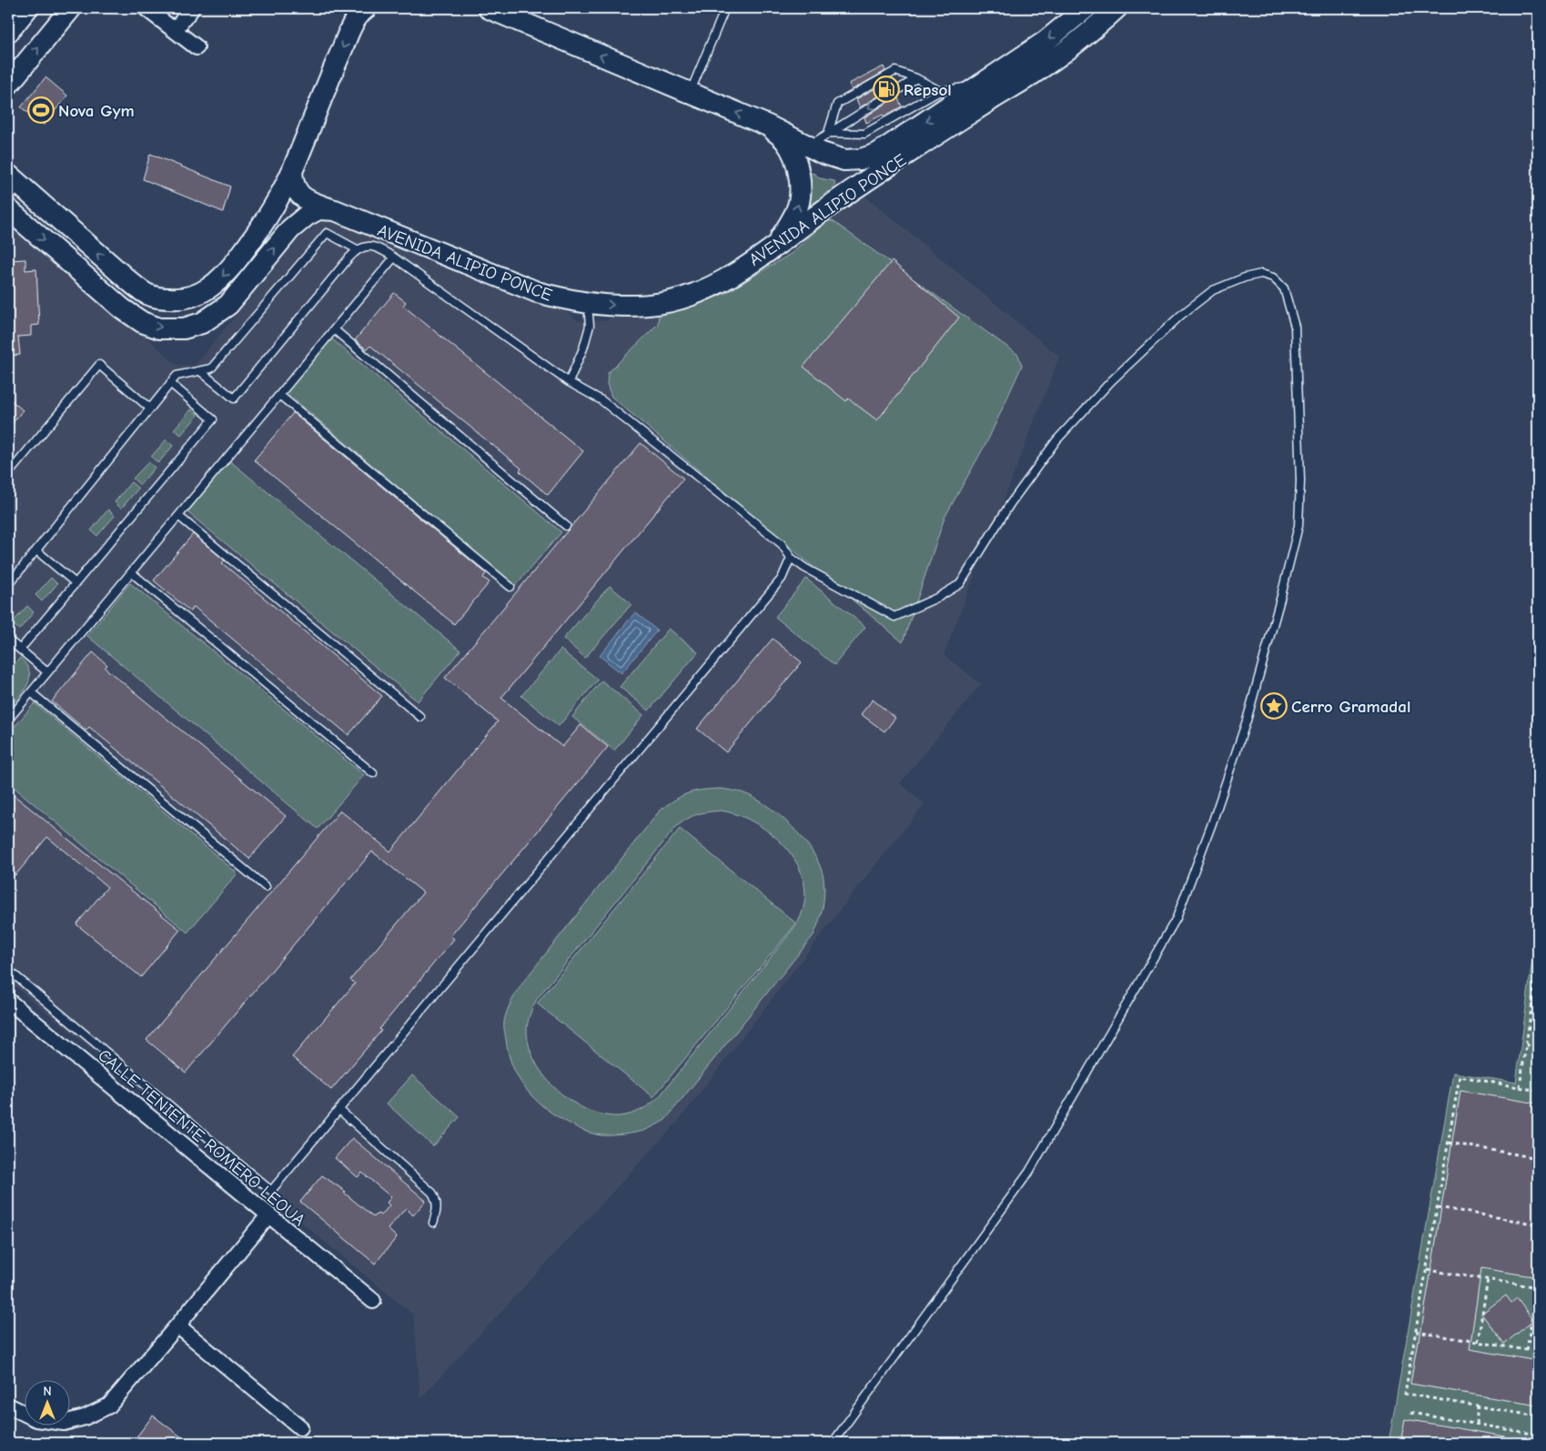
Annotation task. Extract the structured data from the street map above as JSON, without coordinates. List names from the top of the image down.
{
  "streets": {
    "main road": ["AVENIDA ALIPIO PONCE"],
    "street": ["CALLE TENIENTE ROMERO LEOUA"]
  },
  "places": {
    "fuel station": ["Repsol"],
    "sports": ["Nova Gym"],
    "place": ["Cerro Gramadal"]
  },
  "north": "top"
}
